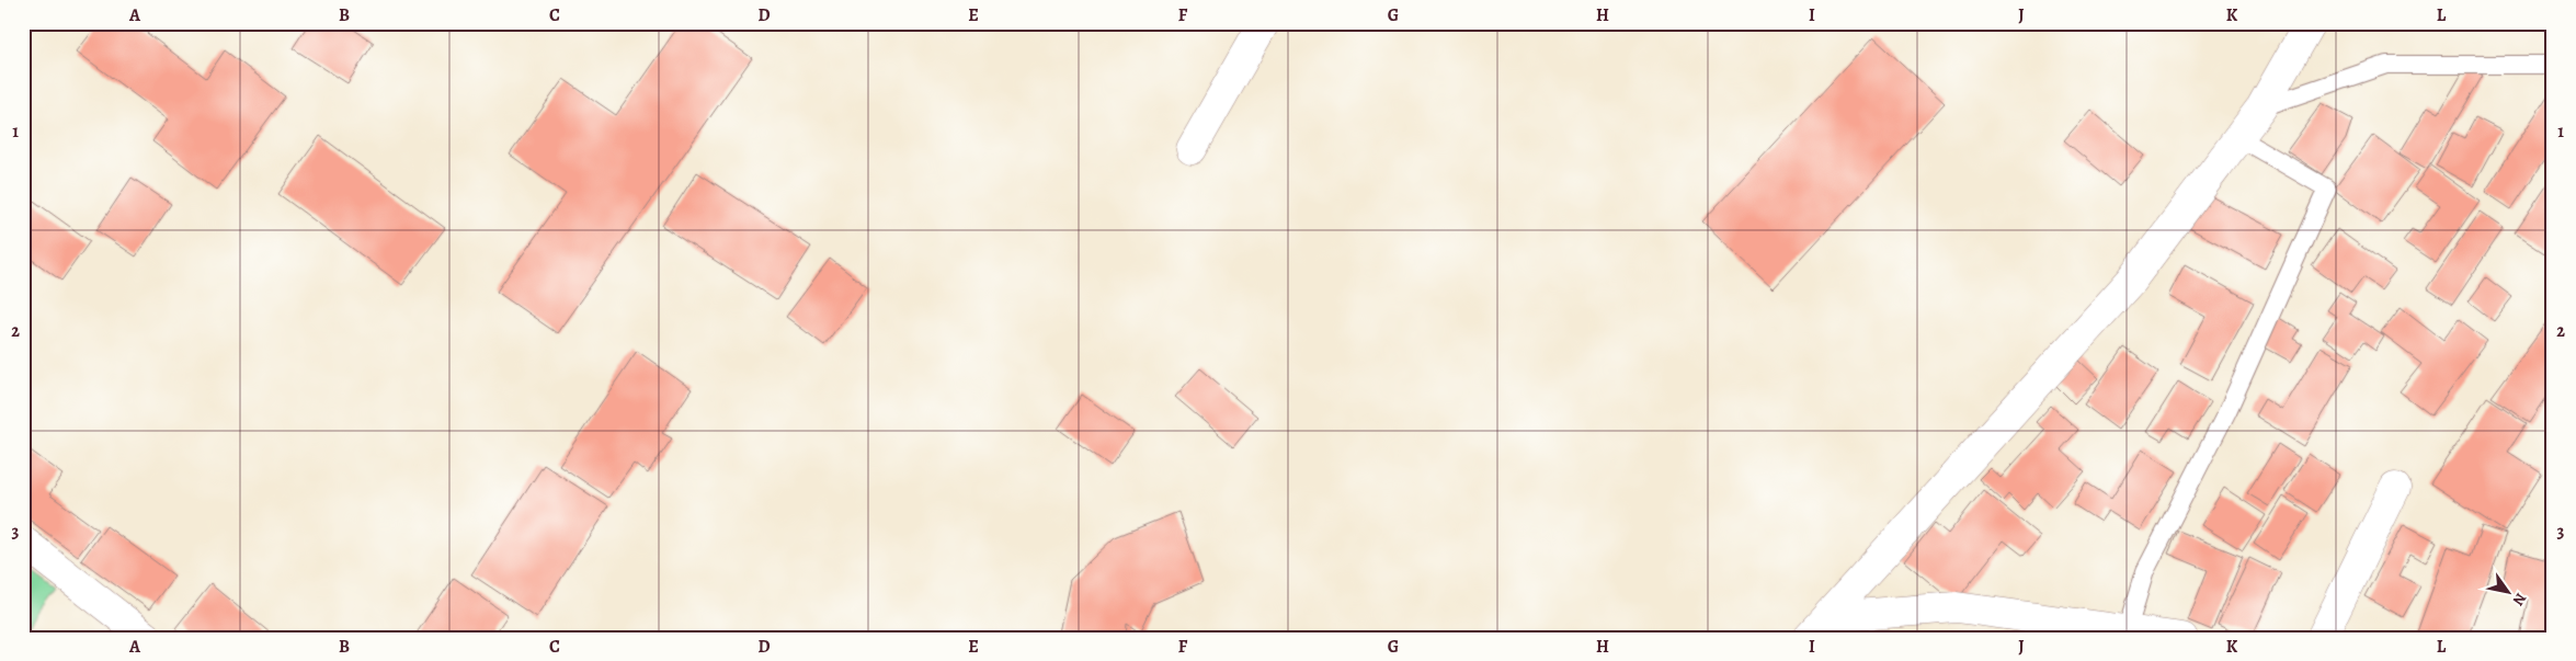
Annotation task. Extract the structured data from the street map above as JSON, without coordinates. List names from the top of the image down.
{
  "north": "bottom right",
  "grid": {
    "columns": [
      "A",
      "B",
      "C",
      "D",
      "E",
      "F",
      "G",
      "H",
      "I",
      "J",
      "K",
      "L"
    ],
    "rows": ["1", "2", "3"]
  }
}
